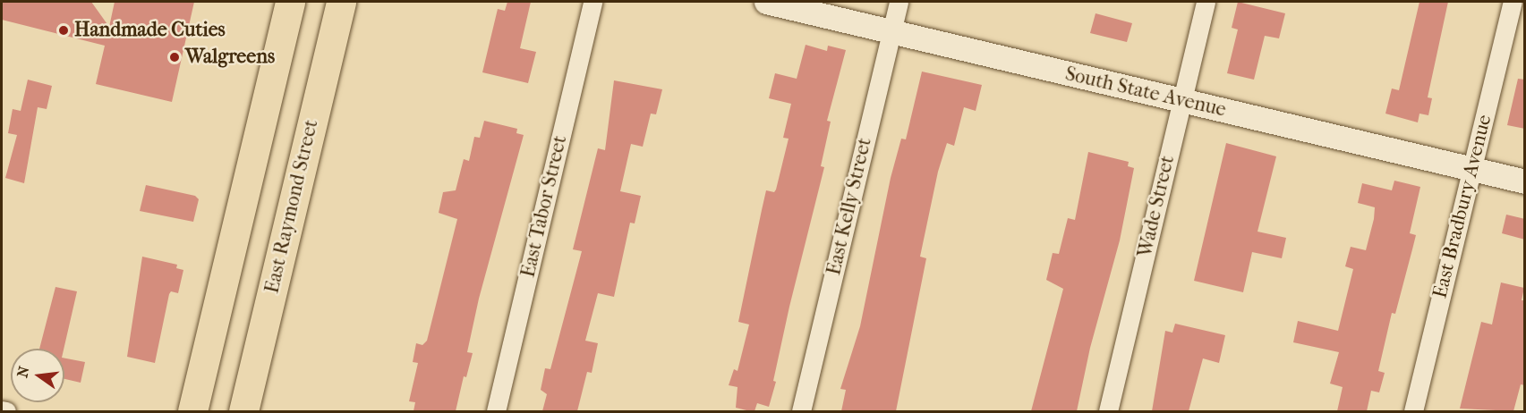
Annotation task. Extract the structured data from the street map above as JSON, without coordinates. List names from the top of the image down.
{
  "streets": {
    "main road": ["East Raymond Street"],
    "street": [
      "South State Avenue",
      "East Tabor Street",
      "East Kelly Street",
      "Wade Street",
      "East Bradbury Avenue"
    ]
  },
  "crossings": [
    ["South State Avenue", "East Kelly Street"],
    ["South State Avenue", "Wade Street"],
    ["South State Avenue", "East Bradbury Avenue"]
  ],
  "places": ["Handmade Cuties", "Walgreens"],
  "north": "left"
}
